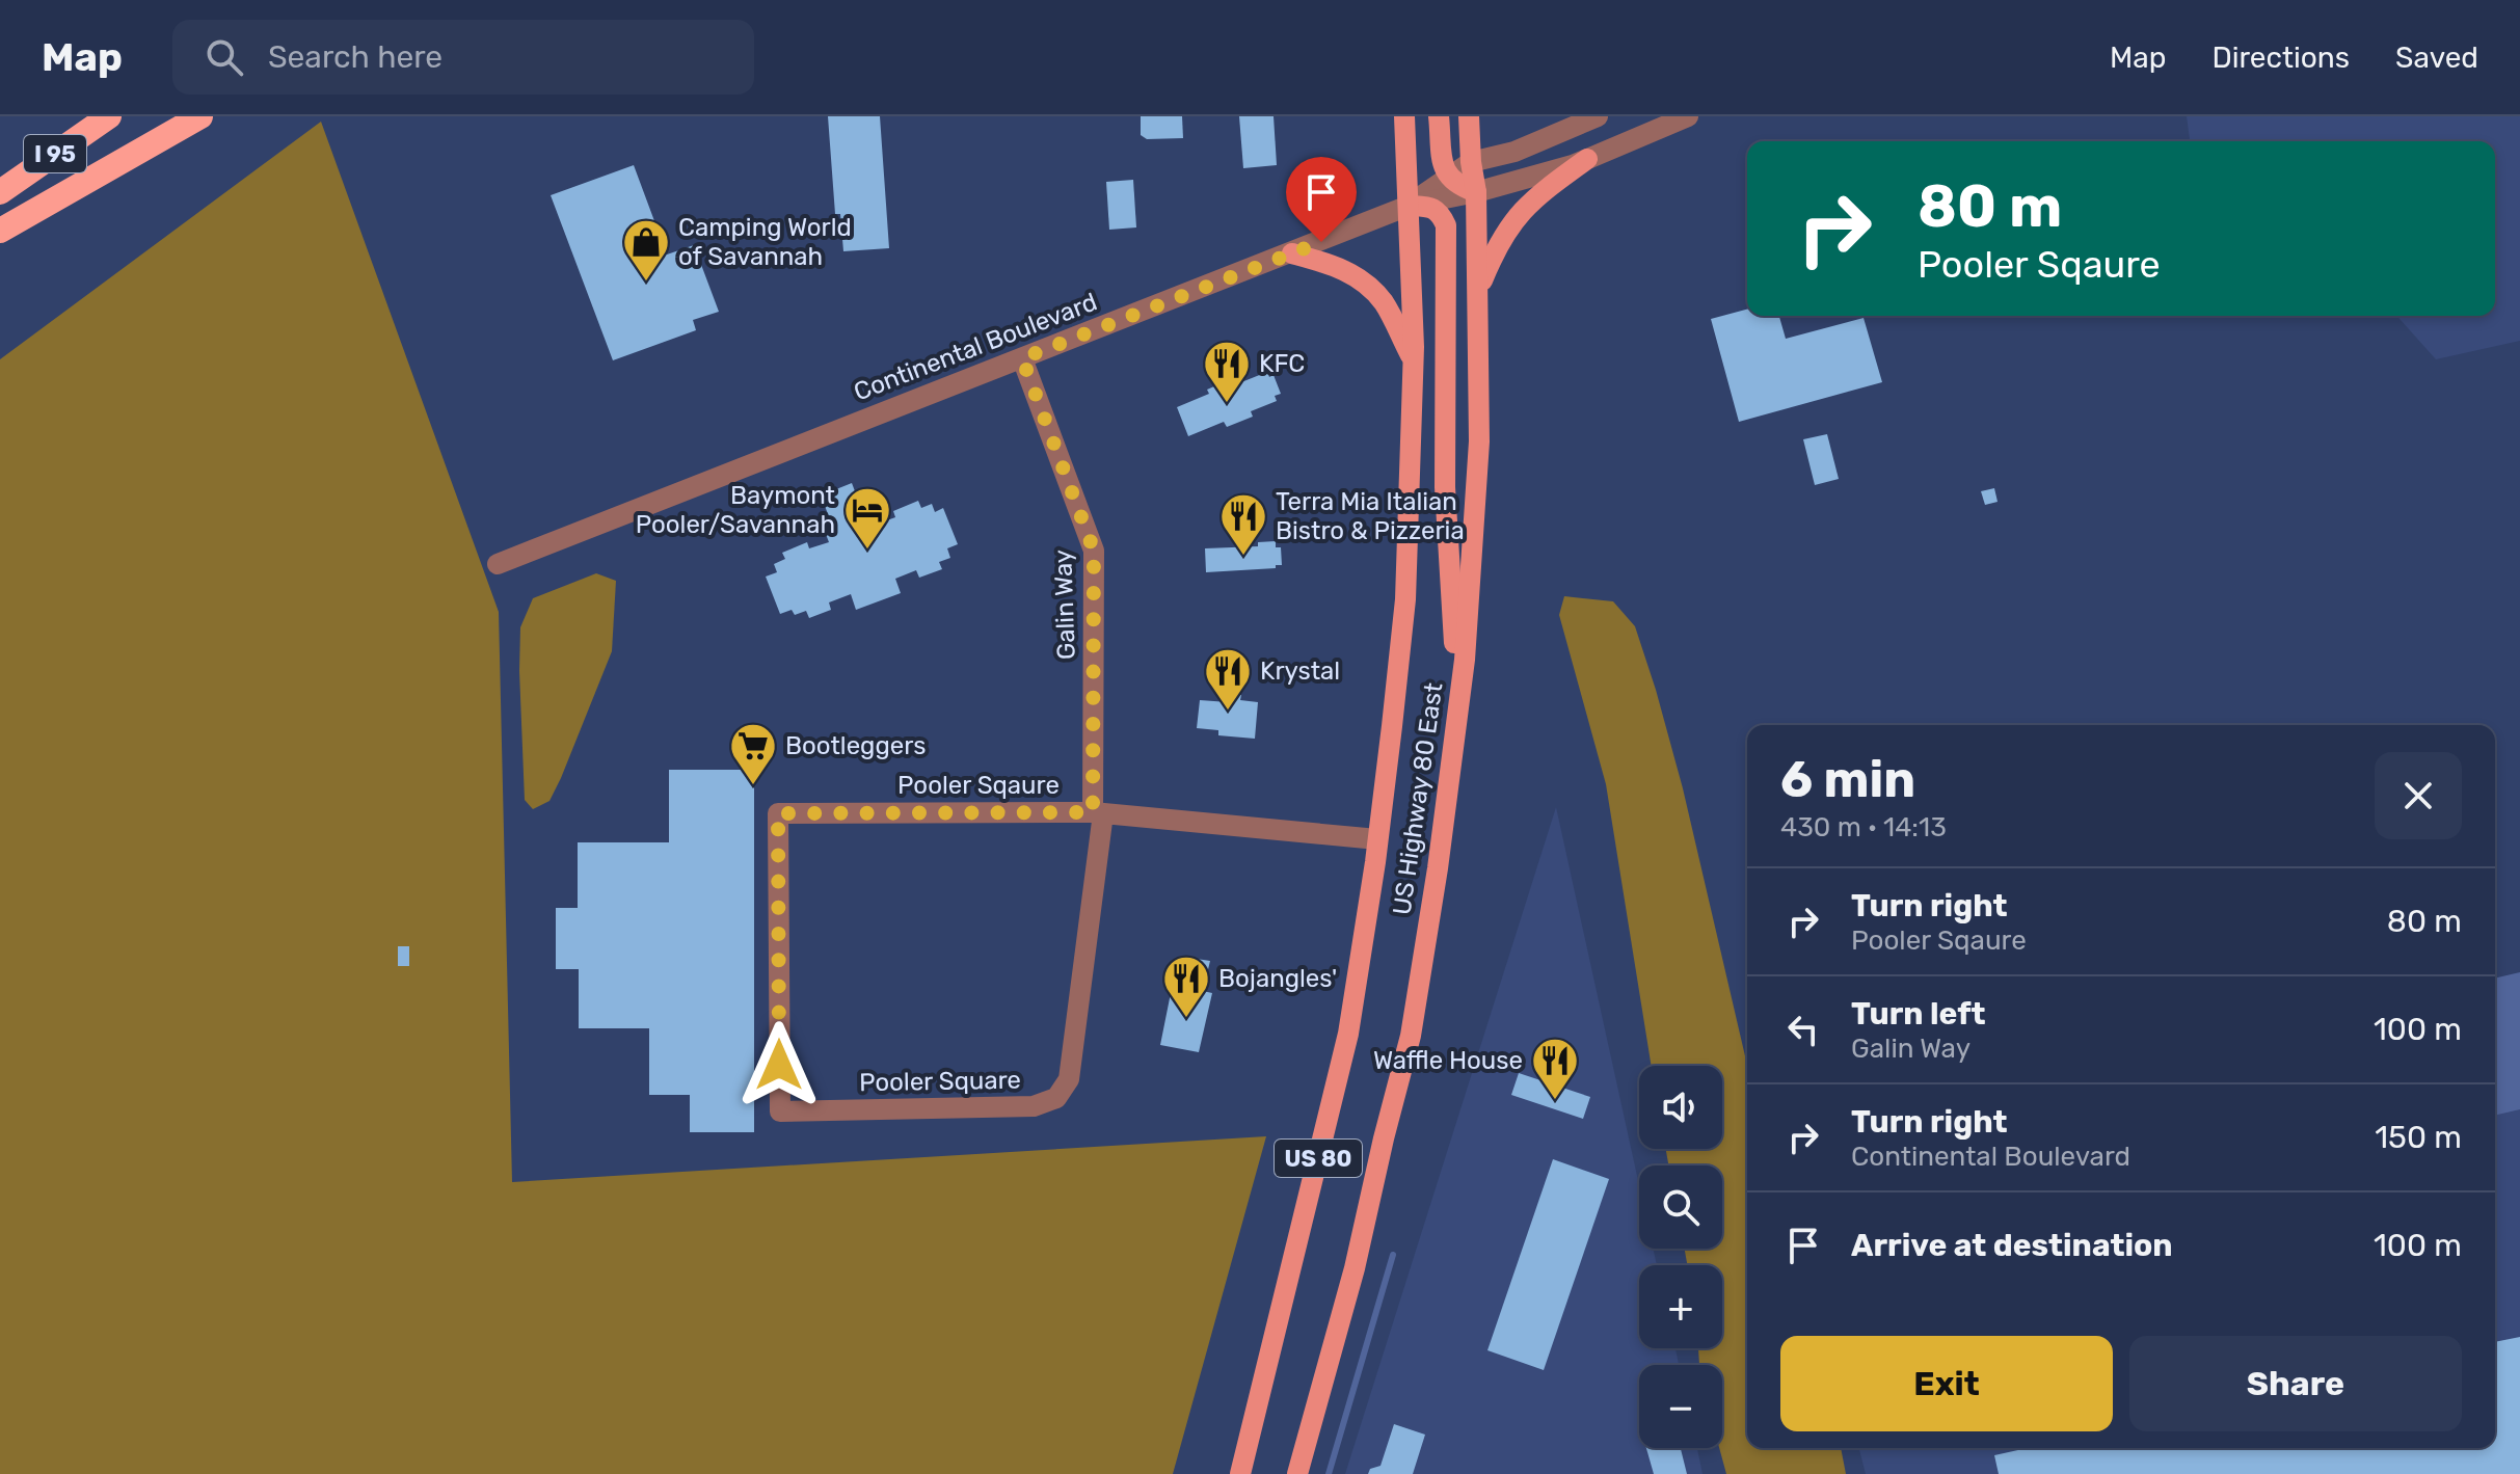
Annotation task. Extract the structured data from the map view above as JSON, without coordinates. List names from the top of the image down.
{
  "streets": {
    "highway": ["I 95"],
    "main road": ["US Highway 80 East", "US 80"],
    "street": [
      "Continental Boulevard",
      "Galin Way",
      "Pooler Sqaure",
      "Pooler Square"
    ]
  },
  "crossings": [
    ["Continental Boulevard", "Galin Way"],
    ["Continental Boulevard", "US Highway 80 East"],
    ["Galin Way", "Pooler Sqaure"],
    ["Galin Way", "Pooler Square"],
    ["Pooler Sqaure", "US Highway 80 East"],
    ["Pooler Sqaure", "Pooler Square"]
  ],
  "places": {
    "shop": ["Camping World of Savannah"],
    "restaurant": [
      "KFC",
      "Terra Mia Italian Bistro & Pizzeria",
      "Krystal",
      "Bojangles'",
      "Waffle House"
    ],
    "hotel": ["Baymont Pooler/Savannah"],
    "supermarket": ["Bootleggers"]
  },
  "page": {
    "header": "Map",
    "search": "Search here",
    "nav": ["Map", "Directions", "Saved"],
    "turn": ["80 m", "Pooler Sqaure"],
    "heading": ["6 min", "430 m · 14:13"],
    "list": [
      {
        "name": "Turn right",
        "note": "Pooler Sqaure",
        "value": "80 m"
      },
      {
        "name": "Turn left",
        "note": "Galin Way",
        "value": "100 m"
      },
      {
        "name": "Turn right",
        "note": "Continental Boulevard",
        "value": "150 m"
      },
      {
        "name": "Arrive at destination",
        "value": "100 m"
      }
    ],
    "map_buttons": ["+", "−"],
    "buttons": ["Exit", "Share"]
  }
}
